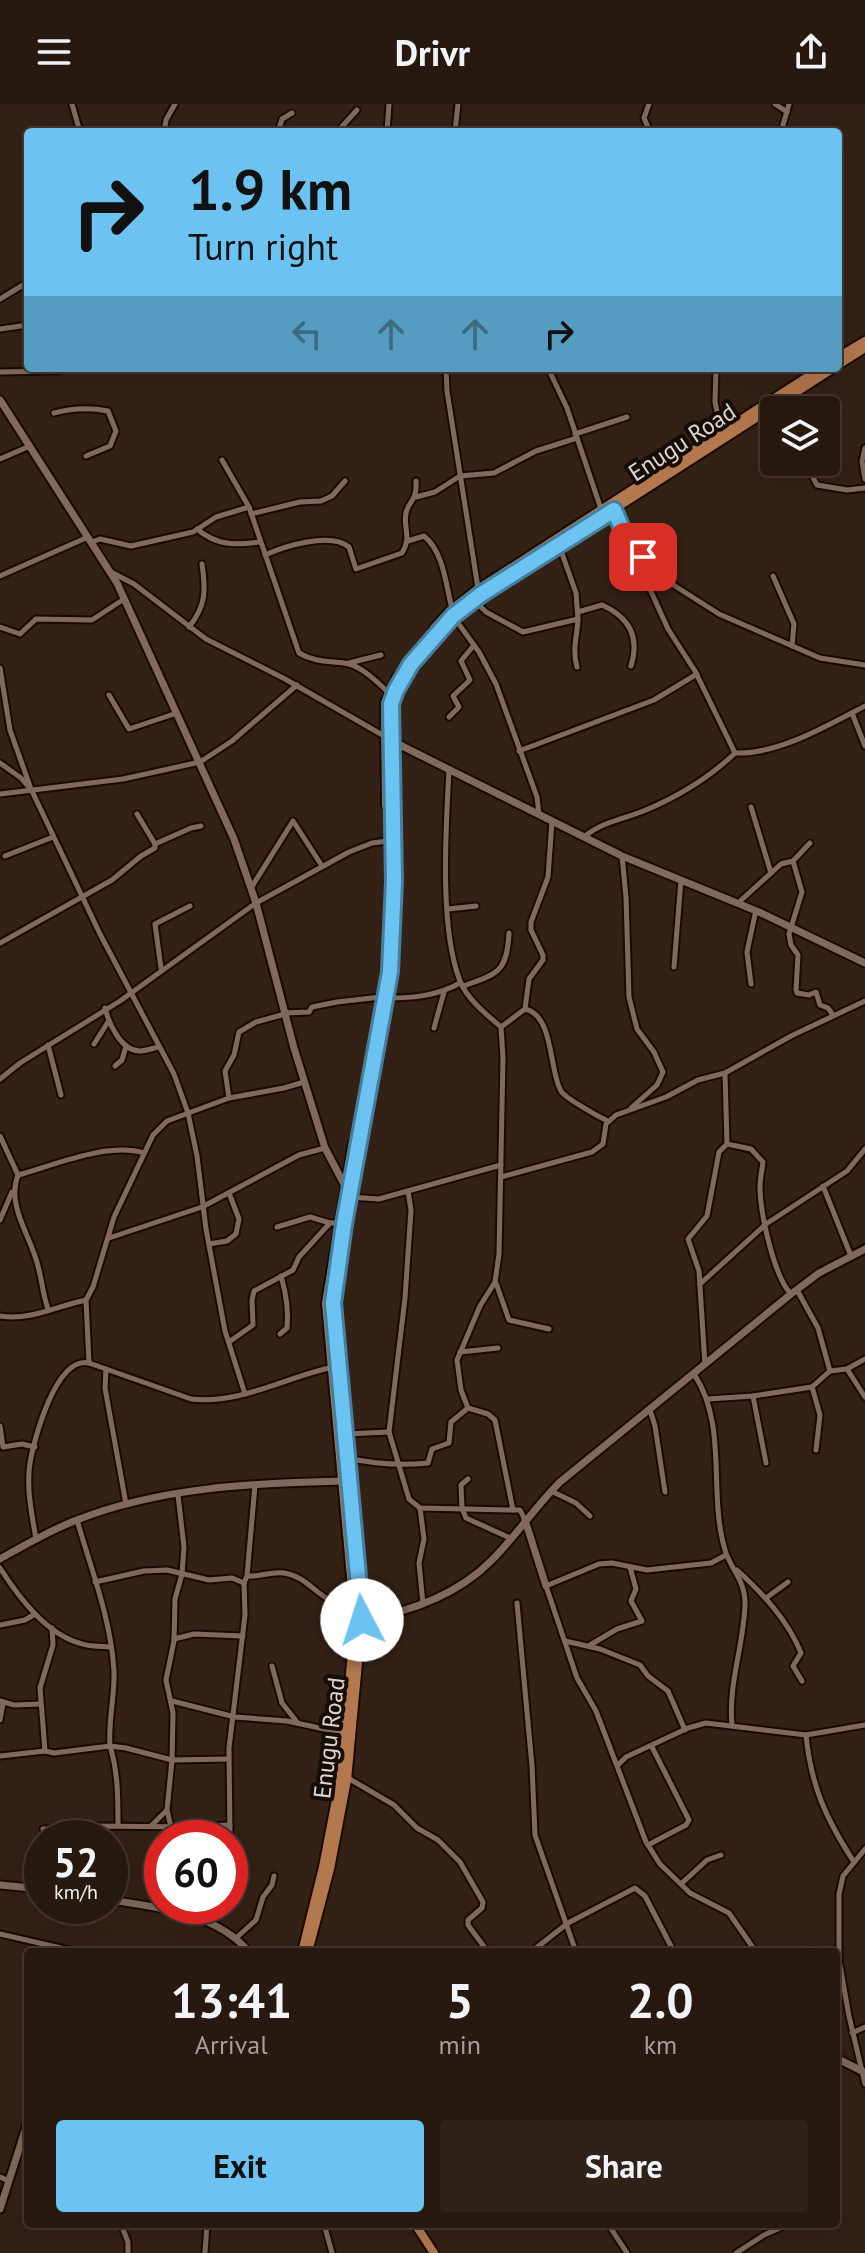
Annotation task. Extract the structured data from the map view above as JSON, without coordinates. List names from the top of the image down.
{
  "streets": {
    "main road": ["Enugu Road"]
  },
  "page": {
    "header": "Drivr",
    "turn": ["1.9 km", "Turn right"],
    "speed": "52 km/h",
    "limit": "60",
    "eta": [
      "13:41",
      "Arrival",
      "5",
      "min",
      "2.0",
      "km"
    ],
    "buttons": ["Exit", "Share"]
  }
}
